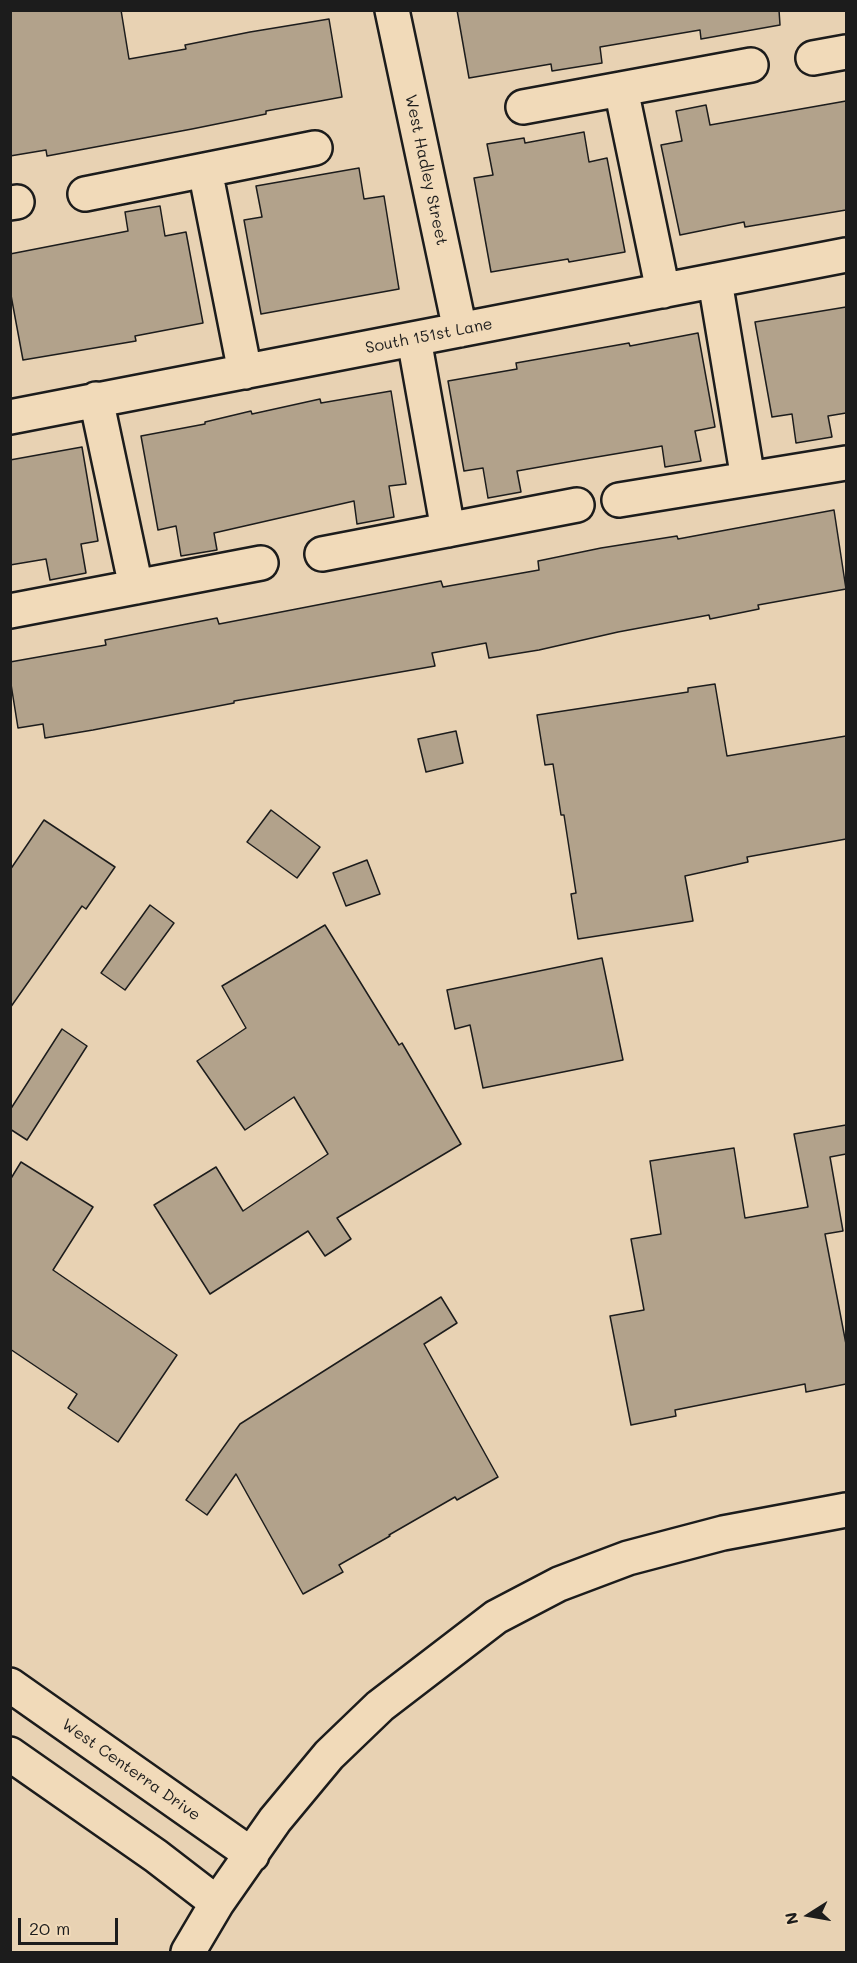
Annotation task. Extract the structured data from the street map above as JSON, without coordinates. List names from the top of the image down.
{
  "streets": {
    "street": ["West Hadley Street", "South 151st Lane", "West Centerra Drive"]
  },
  "crossings": [
    ["West Hadley Street", "South 151st Lane"]
  ],
  "scale_bar": "20 m",
  "north": "left"
}
